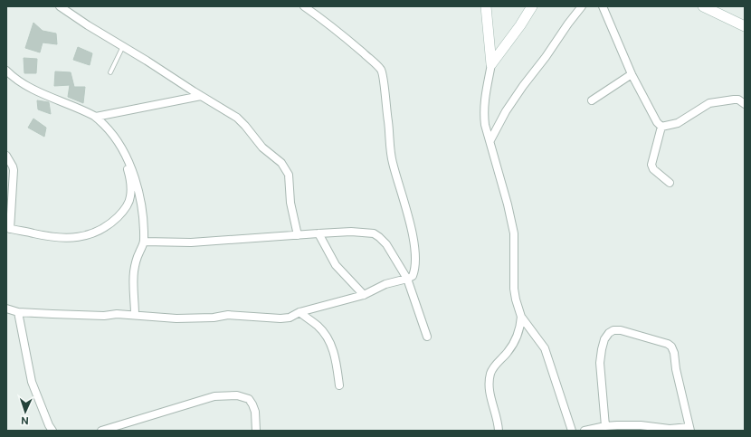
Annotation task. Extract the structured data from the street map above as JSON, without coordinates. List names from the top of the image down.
{
  "north": "bottom"
}
